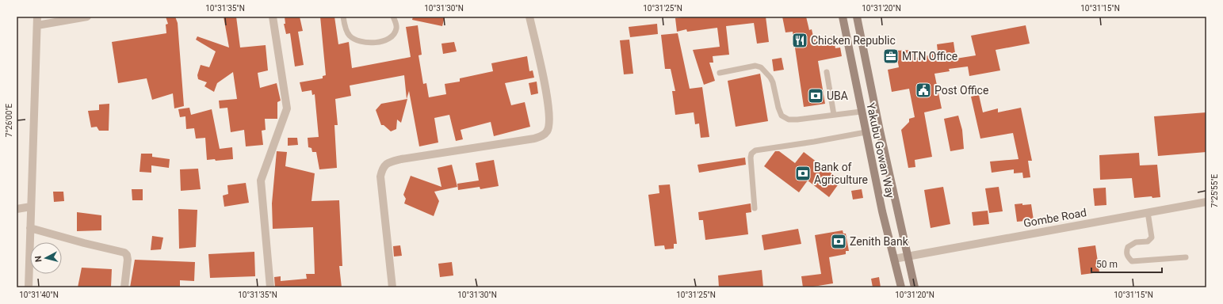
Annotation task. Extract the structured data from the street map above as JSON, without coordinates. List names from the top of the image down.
{
  "streets": {
    "street": ["Yakubu Gowan Way", "Gombe Road"]
  },
  "crossings": [
    ["Yakubu Gowan Way", "Gombe Road"]
  ],
  "places": {
    "restaurant": ["Chicken Republic"],
    "office": ["MTN Office"],
    "public building": ["Post Office"],
    "bank": ["UBA", "Bank of Agriculture", "Zenith Bank"]
  },
  "scale_bar": "50 m",
  "north": "left",
  "coordinates": [
    "10°31'35\"N",
    "10°31'30\"N",
    "10°31'25\"N",
    "10°31'20\"N",
    "10°31'15\"N",
    "7°26'00\"E",
    "7°25'55\"E",
    "10°31'40\"N"
  ]
}
